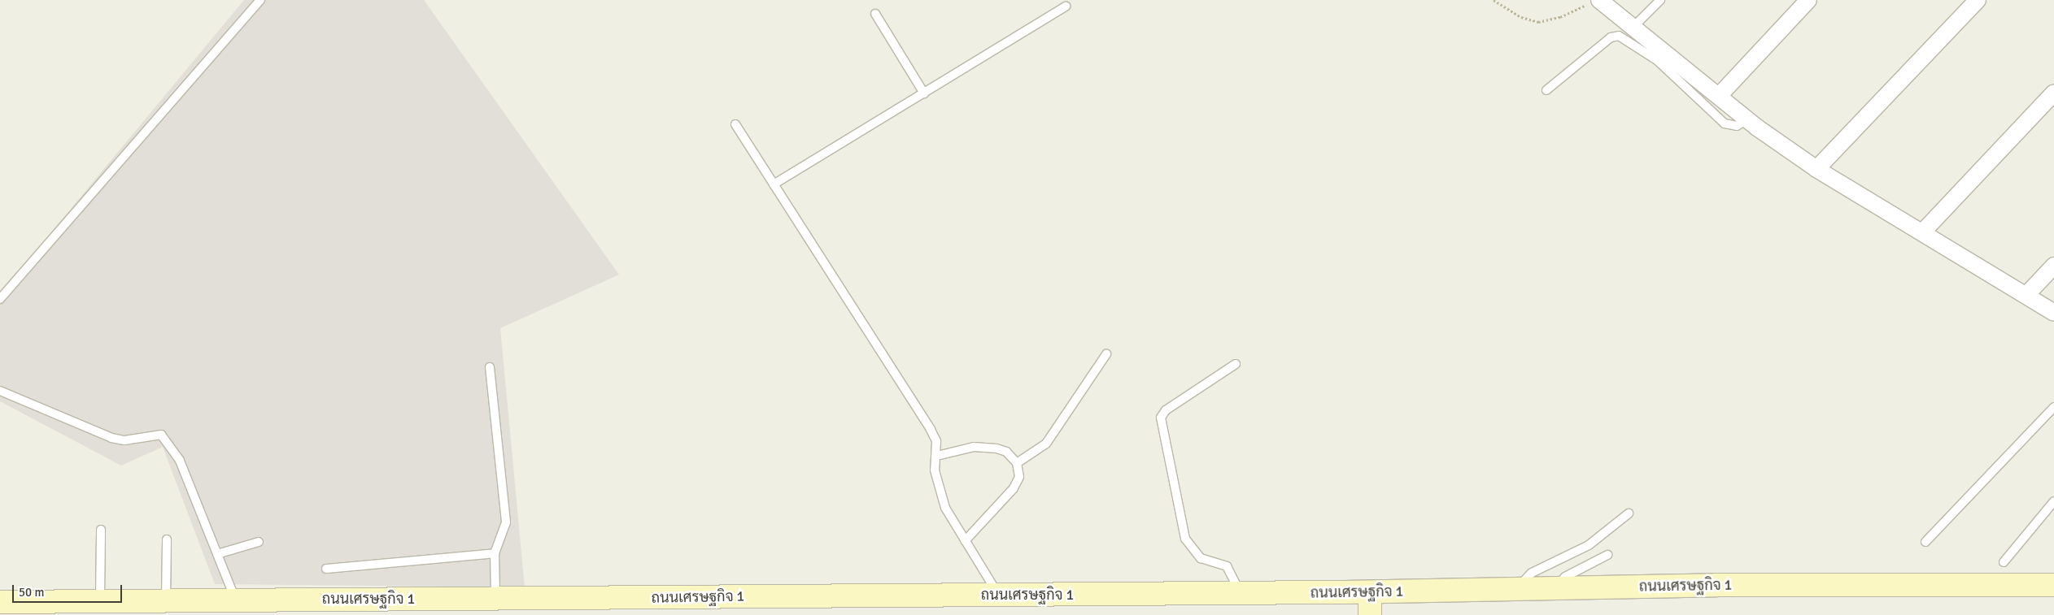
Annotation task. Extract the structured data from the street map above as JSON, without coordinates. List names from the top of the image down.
{
  "streets": {
    "main road": ["ถนนเศรษฐกิจ 1"]
  },
  "scale_bar": "50 m"
}
